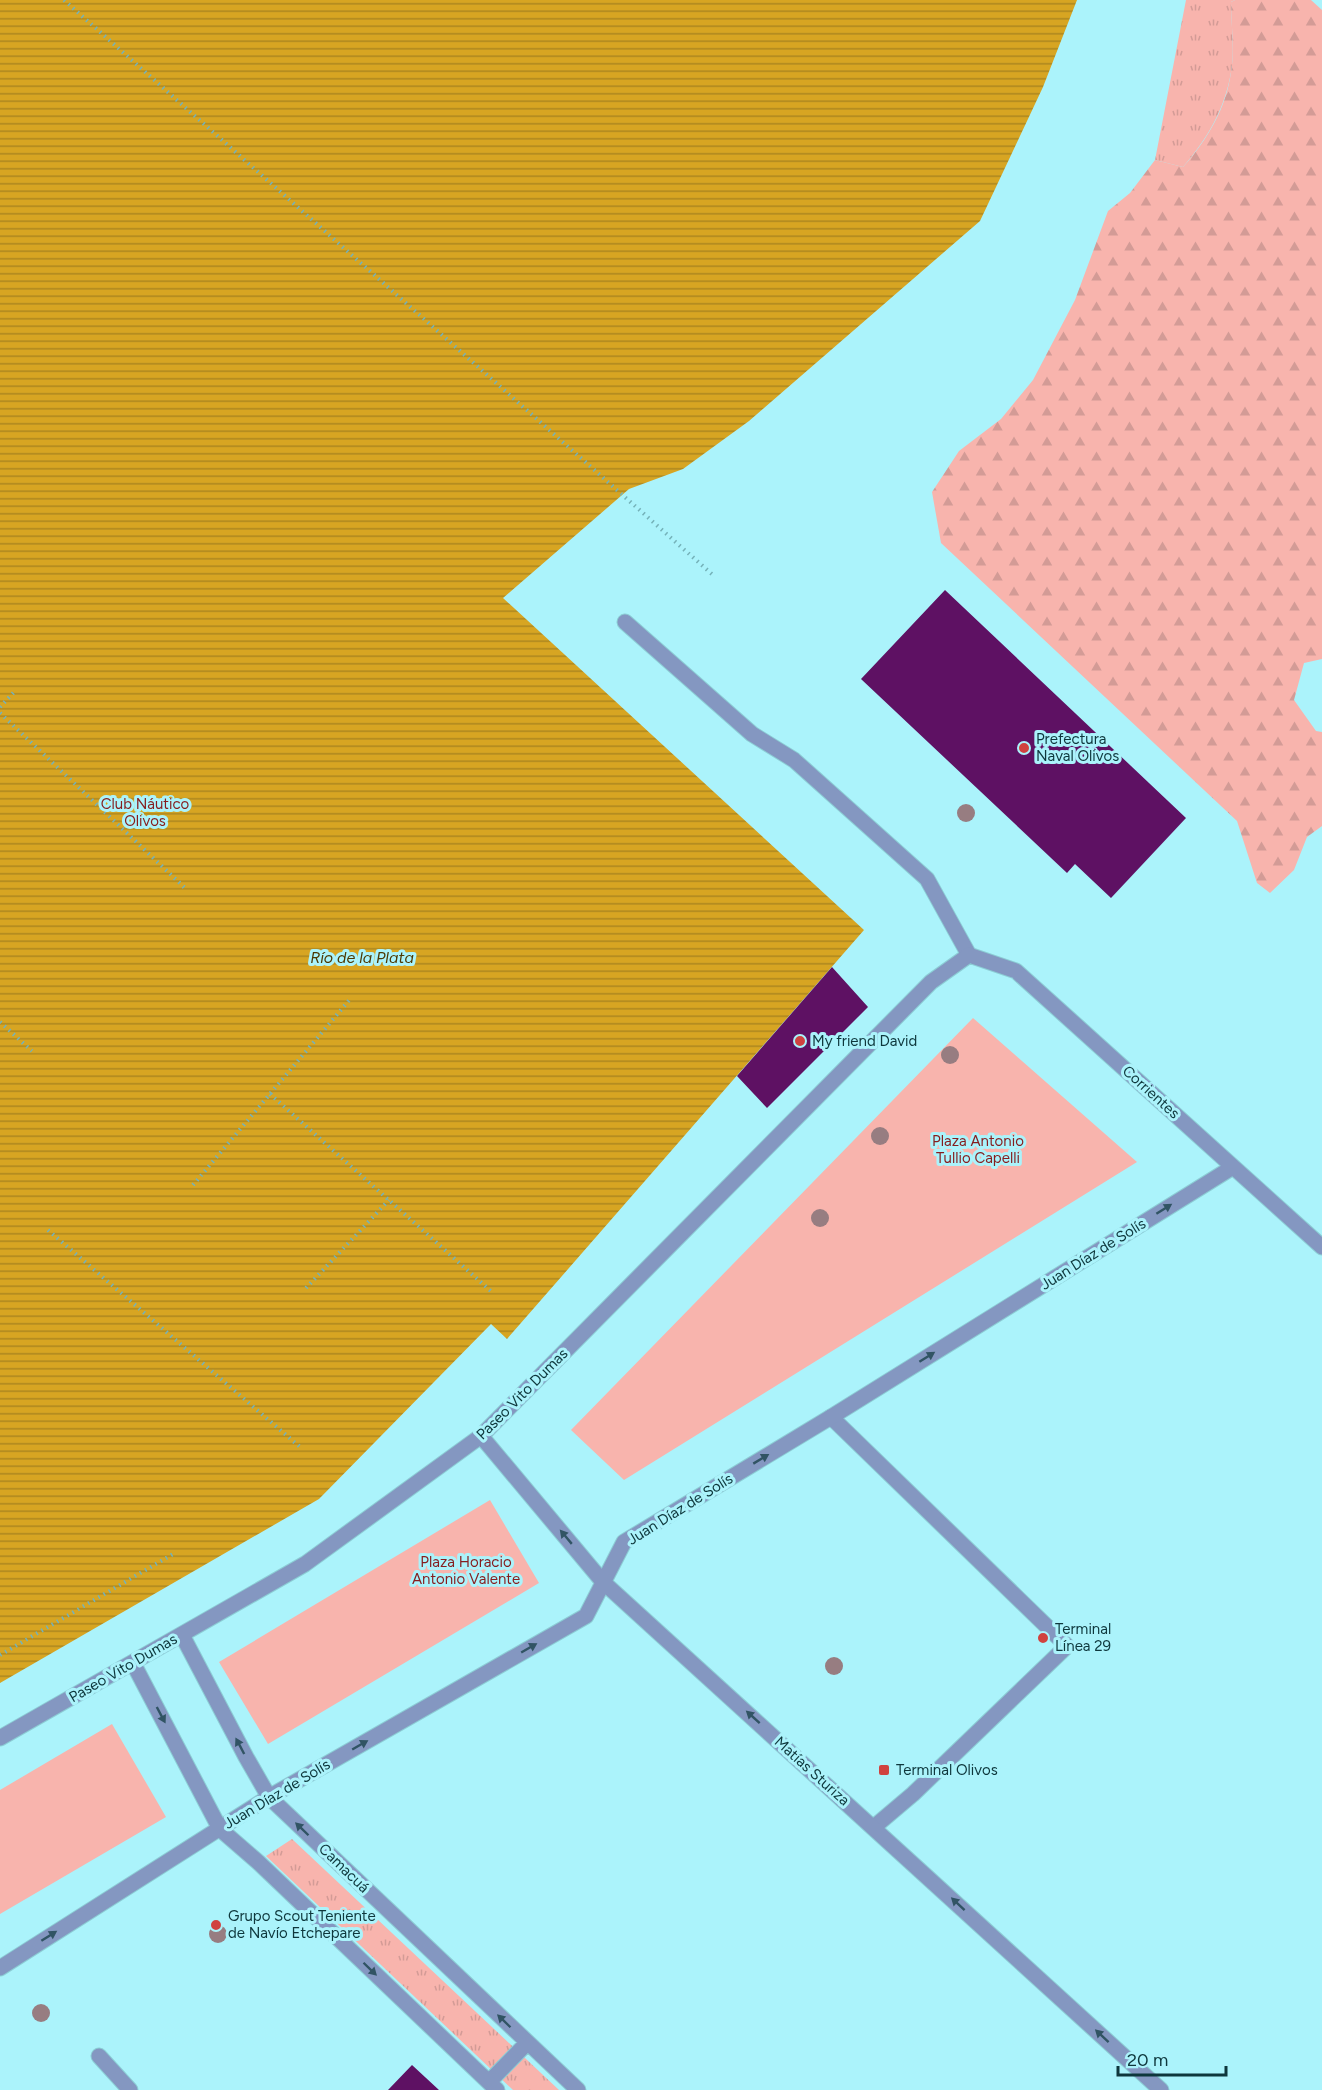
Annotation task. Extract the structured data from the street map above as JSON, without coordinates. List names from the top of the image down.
{
  "streets": {
    "street": [
      "Corrientes",
      "Juan Díaz de Solís",
      "Paseo Vito Dumas",
      "Matías Sturiza",
      "Camacuá"
    ]
  },
  "crossings": [
    ["Corrientes", "Juan Díaz de Solís"],
    ["Corrientes", "Paseo Vito Dumas"],
    ["Juan Díaz de Solís", "Matías Sturiza"],
    ["Juan Díaz de Solís", "Camacuá"],
    ["Paseo Vito Dumas", "Matías Sturiza"],
    ["Paseo Vito Dumas", "Camacuá"]
  ],
  "one_way": ["Juan Díaz de Solís", "Matías Sturiza"],
  "water": ["Río de la Plata"],
  "parks": ["Club Náutico Olivos", "Plaza Antonio Tullio Capelli", "Plaza Horacio Antonio Valente"],
  "places": {
    "other": [
      "Prefectura Naval Olivos",
      "My friend David",
      "Terminal Línea 29",
      "Grupo Scout Teniente de Navío Etchepare"
    ],
    "transit": ["Terminal Olivos"]
  },
  "scale_bar": "20 m"
}
